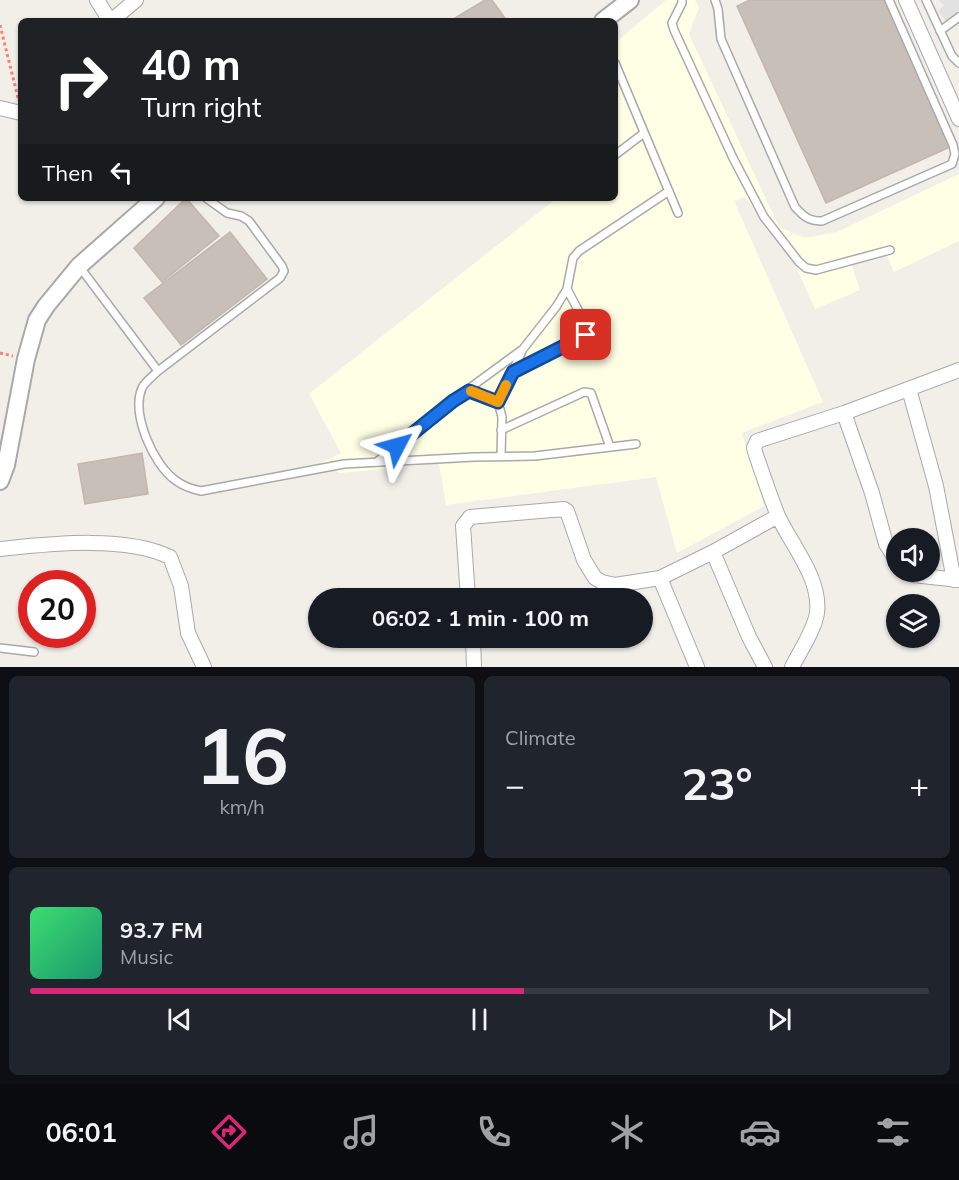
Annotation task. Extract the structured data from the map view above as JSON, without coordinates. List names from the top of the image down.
{
  "page": {
    "turn": ["40 m", "Turn right"],
    "then": "Then",
    "limit": "20",
    "trip": "06:02 · 1 min · 100 m",
    "tile": [
      ["16", "km/h"],
      "Climate"
    ],
    "heat": ["−", "23°", "+"],
    "song": ["93.7 FM", "Music"],
    "tabs": "06:01"
  }
}
